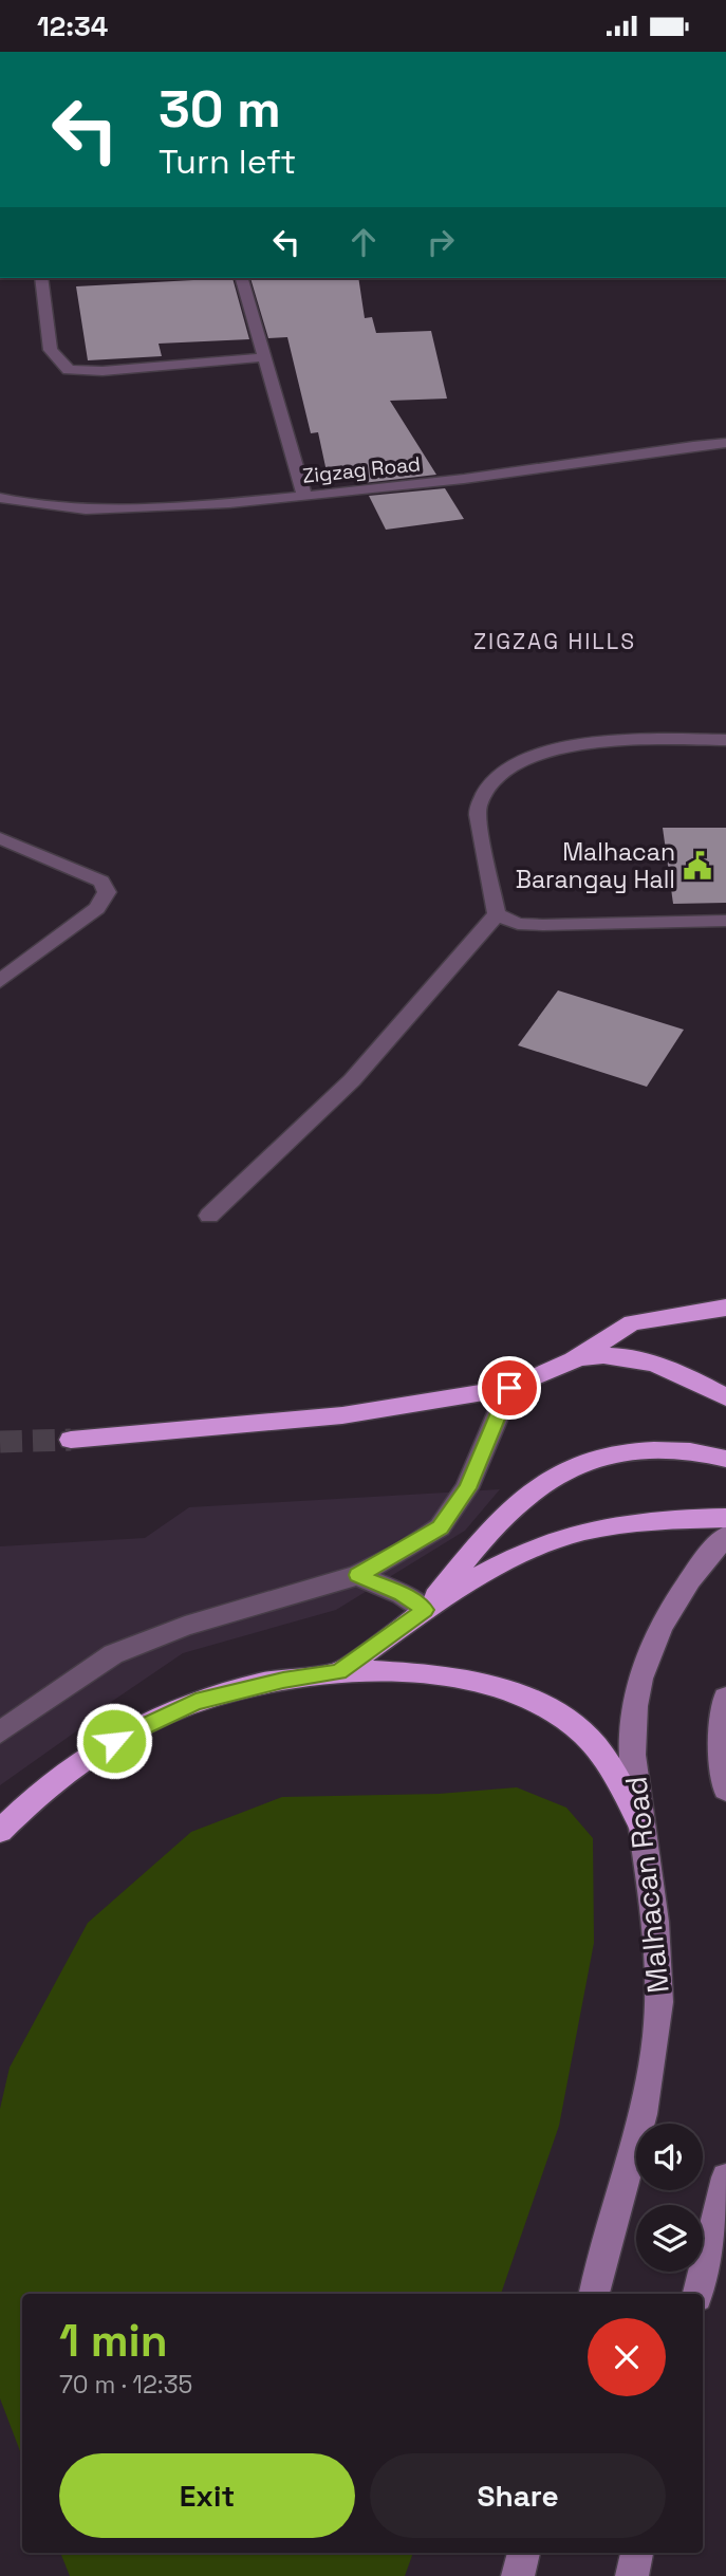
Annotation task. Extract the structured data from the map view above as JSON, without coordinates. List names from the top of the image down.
{
  "streets": {
    "main road": ["Malhacan Road"],
    "street": ["Zigzag Road"]
  },
  "districts": ["ZIGZAG HILLS"],
  "places": {
    "public building": ["Malhacan Barangay Hall"]
  },
  "page": {
    "status": "12:34",
    "turn": ["30 m", "Turn left"],
    "heading": ["1 min", "70 m · 12:35"],
    "buttons": ["Exit", "Share"]
  }
}
